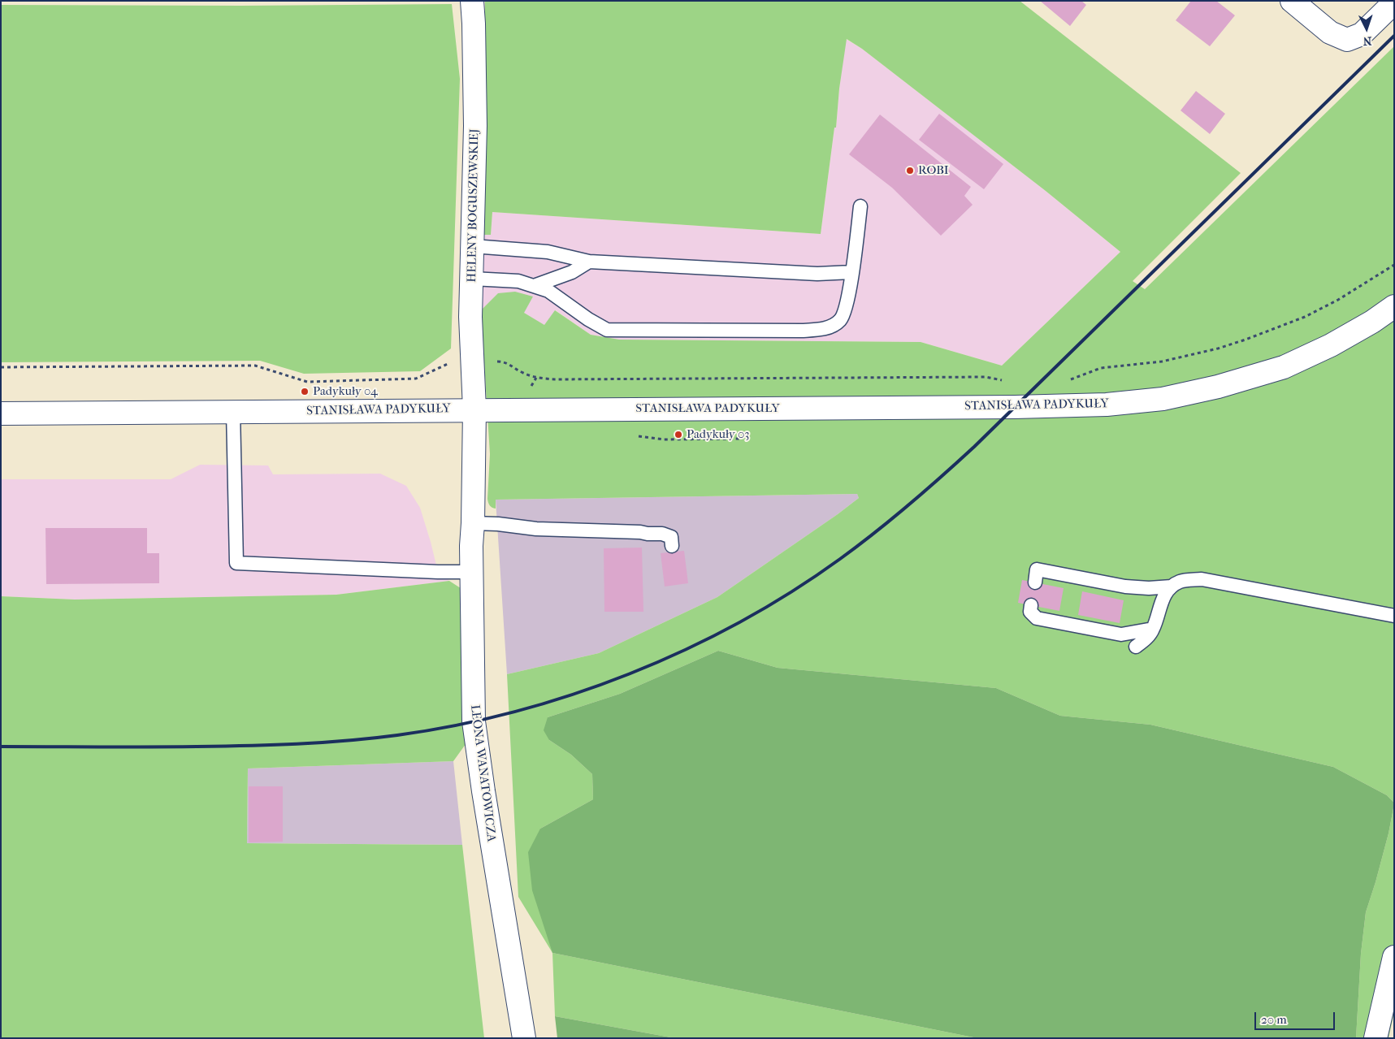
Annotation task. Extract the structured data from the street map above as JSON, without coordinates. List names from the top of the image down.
{
  "streets": {
    "street": ["HELENY BOGUSZEWSKIEJ", "STANISŁAWA PADYKUŁY", "LEONA WANATOWICZA"]
  },
  "crossings": [
    ["HELENY BOGUSZEWSKIEJ", "STANISŁAWA PADYKUŁY"],
    ["HELENY BOGUSZEWSKIEJ", "LEONA WANATOWICZA"],
    ["STANISŁAWA PADYKUŁY", "LEONA WANATOWICZA"]
  ],
  "places": ["ROBI", "Padykuły 04", "Padykuły 03"],
  "scale_bar": "20 m",
  "north": "bottom"
}
